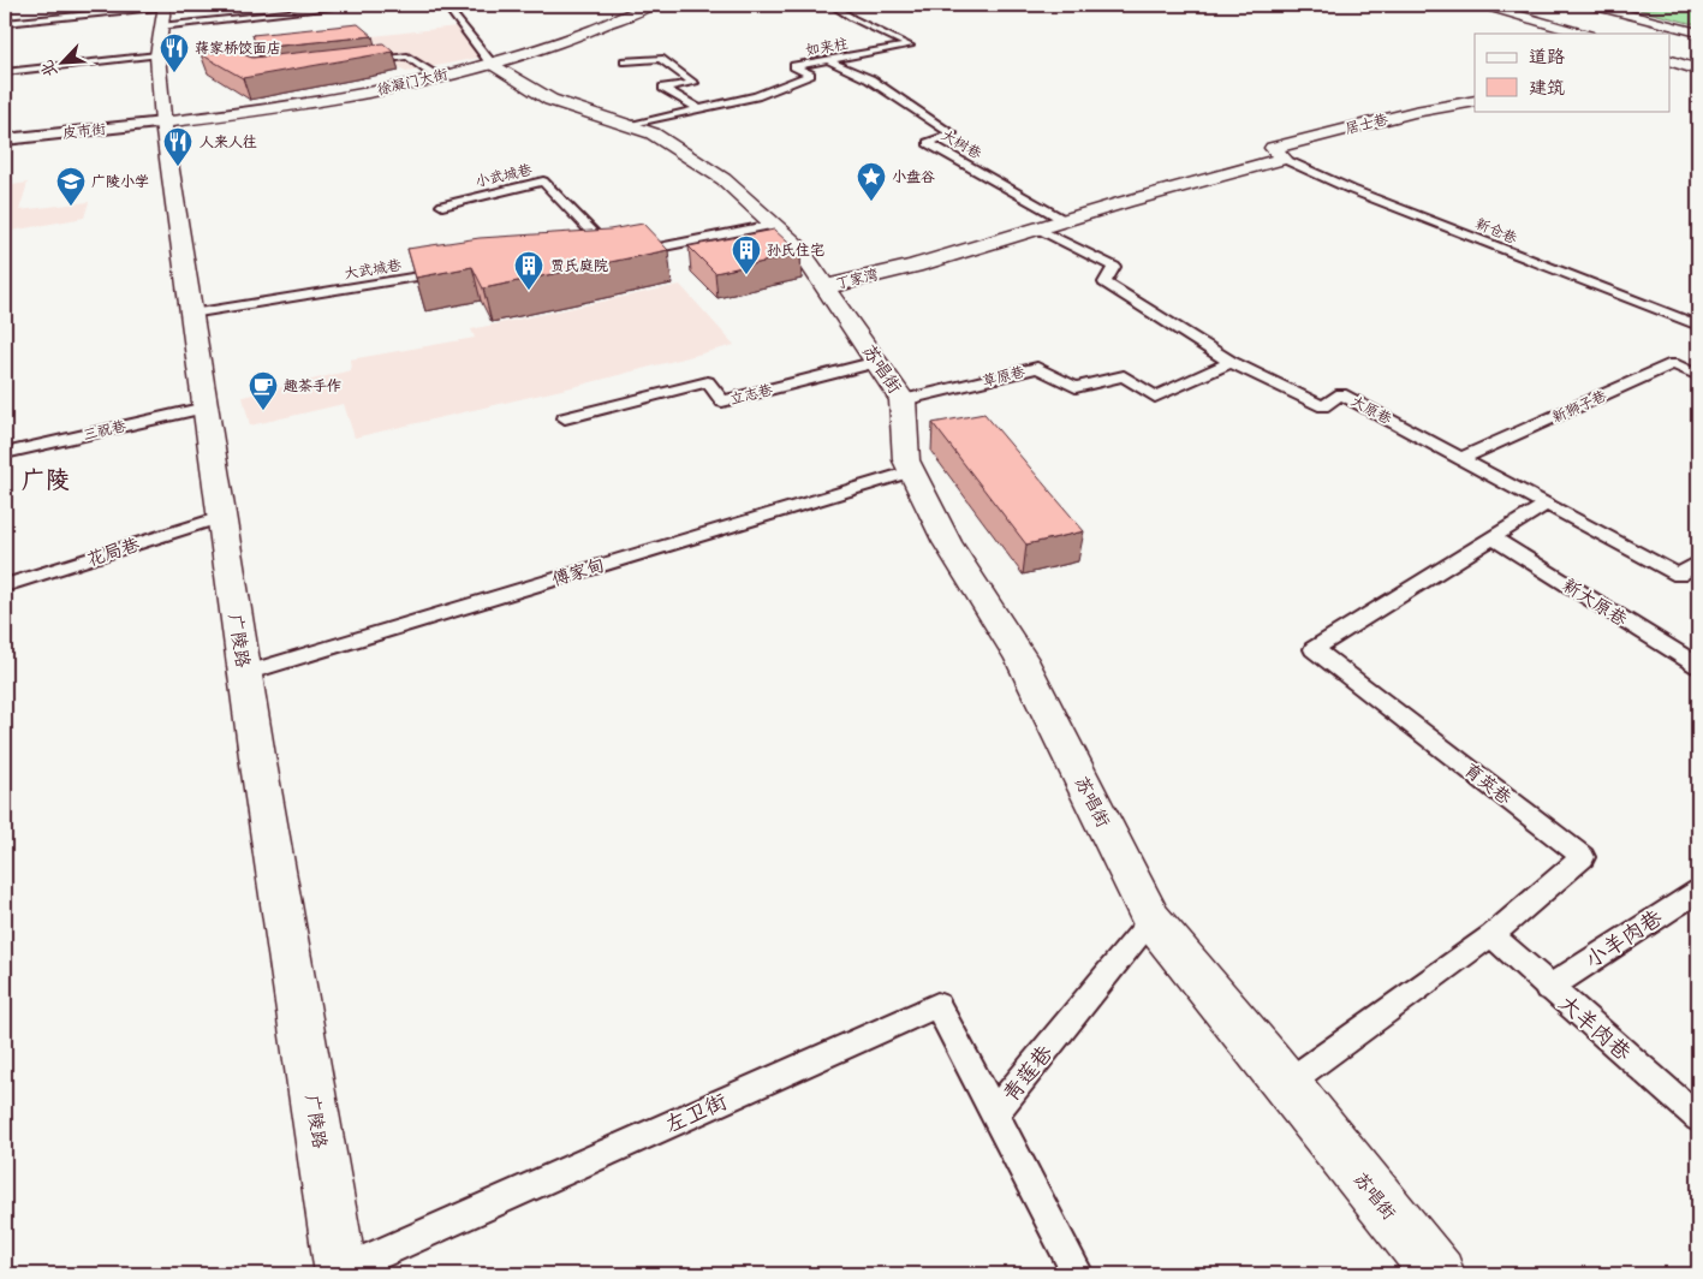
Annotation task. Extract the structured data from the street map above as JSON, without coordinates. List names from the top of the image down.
{
  "streets": {
    "street": [
      "徐凝门大街",
      "居士巷",
      "皮市街",
      "丁家湾",
      "苏唱街",
      "广陵路"
    ],
    "lane": [
      "如来柱",
      "大树巷",
      "小武城巷",
      "新仓巷",
      "大武城巷",
      "草原巷",
      "立志巷",
      "新狮子巷",
      "大原巷",
      "三祝巷",
      "花局巷",
      "傅家甸",
      "新大原巷",
      "育英巷",
      "小羊肉巷",
      "大羊肉巷",
      "青莲巷",
      "左卫街"
    ]
  },
  "crossings": [
    ["如来柱", "大树巷"],
    ["如来柱", "丁家湾"],
    ["徐凝门大街", "皮市街"],
    ["徐凝门大街", "丁家湾"],
    ["徐凝门大街", "广陵路"],
    ["居士巷", "新仓巷"],
    ["居士巷", "丁家湾"],
    ["皮市街", "广陵路"],
    ["大树巷", "丁家湾"],
    ["小武城巷", "丁家湾"],
    ["新仓巷", "丁家湾"],
    ["大武城巷", "广陵路"],
    ["丁家湾", "苏唱街"],
    ["丁家湾", "大原巷"],
    ["苏唱街", "草原巷"],
    ["苏唱街", "立志巷"],
    ["苏唱街", "傅家甸"],
    ["苏唱街", "育英巷"],
    ["苏唱街", "青莲巷"],
    ["草原巷", "大原巷"],
    ["新狮子巷", "大原巷"],
    ["大原巷", "育英巷"],
    ["三祝巷", "广陵路"],
    ["花局巷", "广陵路"],
    ["傅家甸", "广陵路"],
    ["新大原巷", "育英巷"],
    ["广陵路", "左卫街"],
    ["育英巷", "大羊肉巷"],
    ["小羊肉巷", "大羊肉巷"],
    ["青莲巷", "左卫街"]
  ],
  "districts": ["广陵"],
  "places": {
    "restaurant": ["蒋家桥饺面店", "人来人往"],
    "place": ["小盘谷"],
    "school or university": ["广陵小学"],
    "building": ["孙氏住宅", "贾氏庭院"],
    "cafe": ["趣茶手作"]
  },
  "legend": ["道路", "建筑"],
  "north": "bottom left"
}
